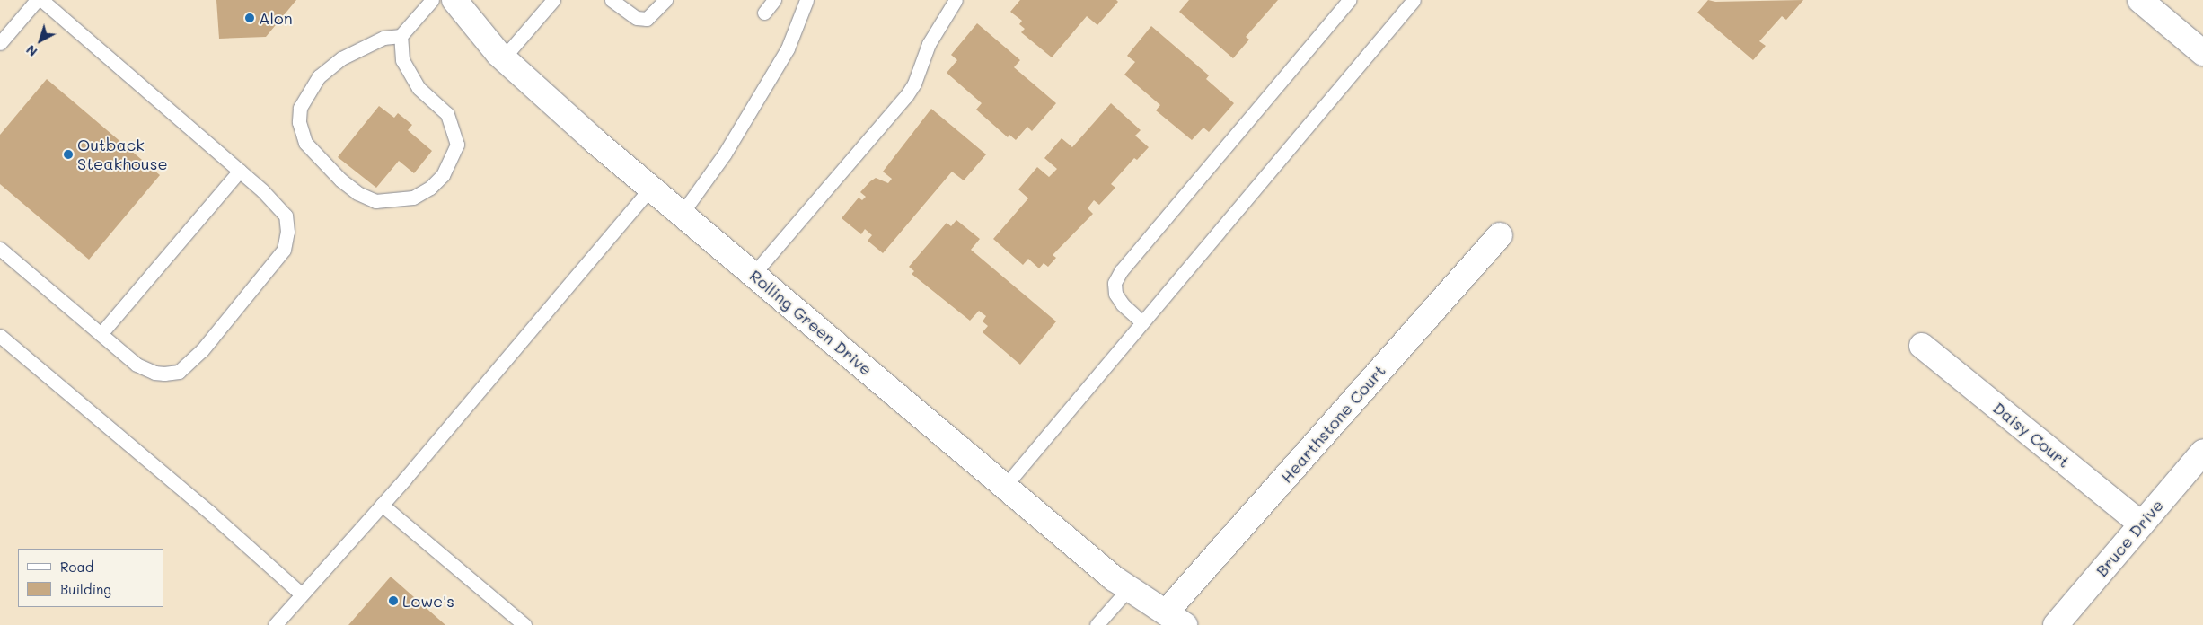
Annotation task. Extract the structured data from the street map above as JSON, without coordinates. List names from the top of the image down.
{
  "streets": {
    "street": [
      "Rolling Green Drive",
      "Hearthstone Court",
      "Daisy Court",
      "Bruce Drive"
    ]
  },
  "crossings": [
    ["Rolling Green Drive", "Hearthstone Court"],
    ["Daisy Court", "Bruce Drive"]
  ],
  "places": ["Alon", "Outback Steakhouse", "Lowe's"],
  "legend": ["Road", "Building"],
  "north": "bottom left"
}
